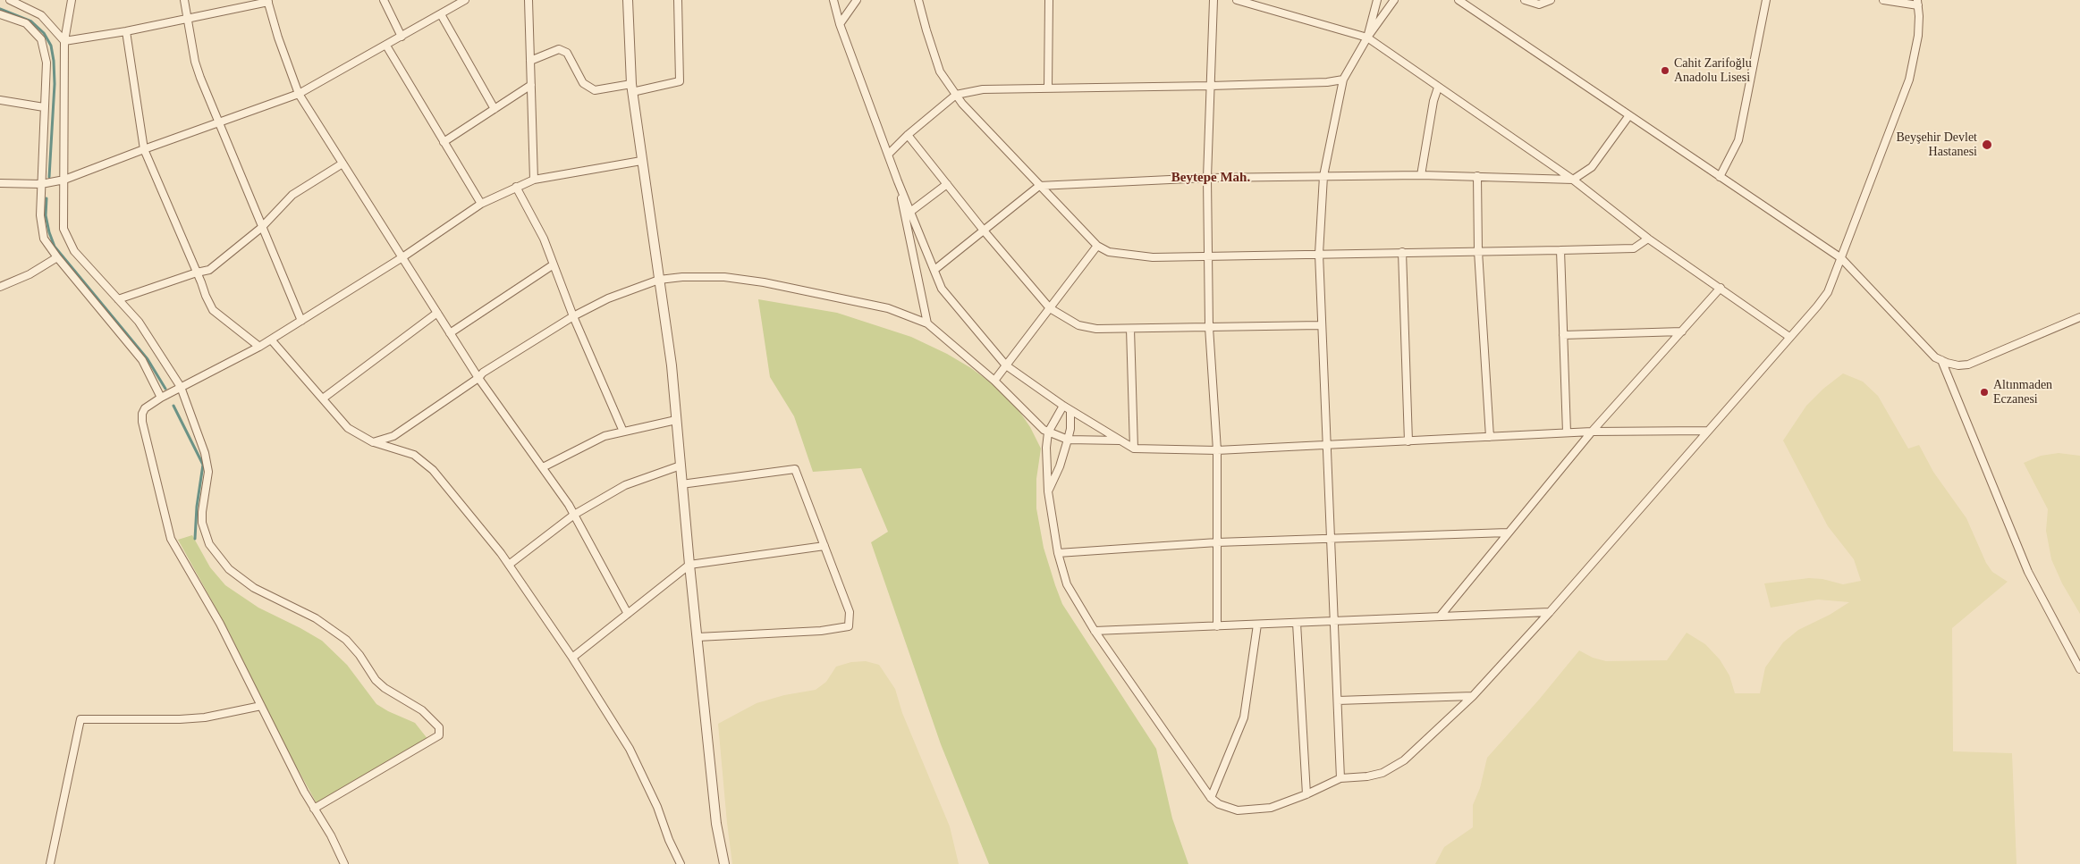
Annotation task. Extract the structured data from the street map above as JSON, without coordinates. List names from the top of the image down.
{
  "districts": ["Beytepe Mah."],
  "places": ["Cahit Zarifoğlu Anadolu Lisesi", "Beyşehir Devlet Hastanesi", "Altınmaden Eczanesi"]
}
